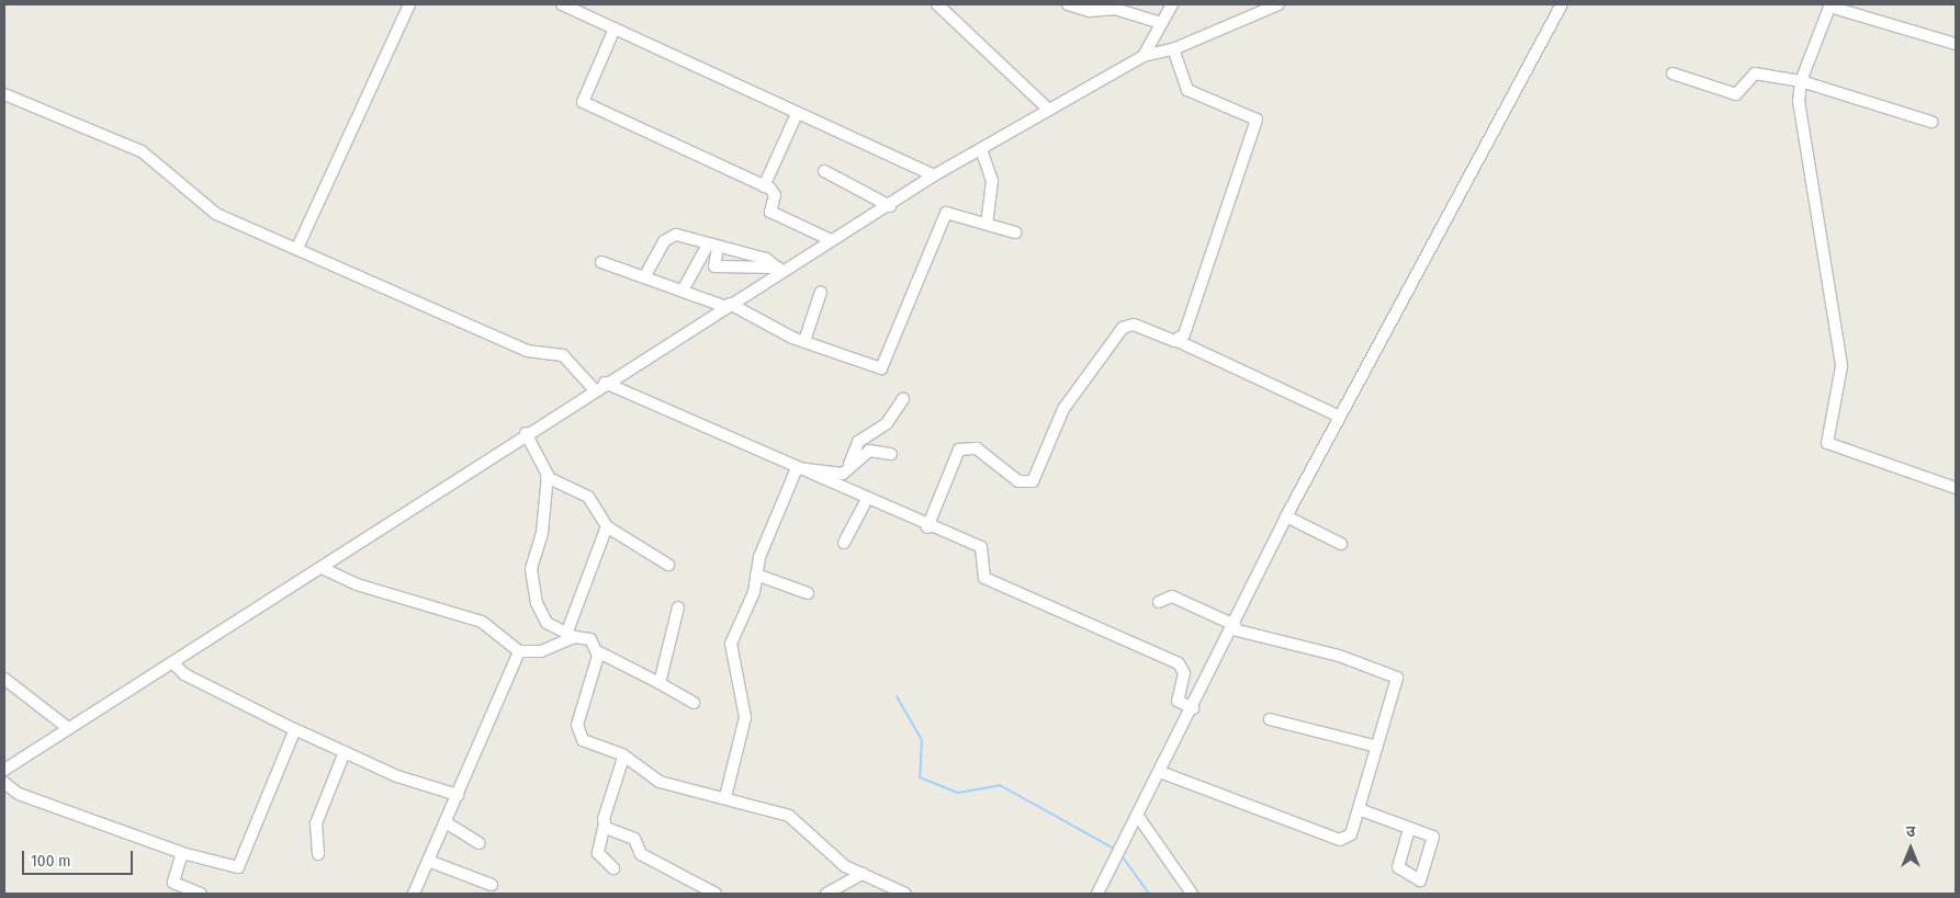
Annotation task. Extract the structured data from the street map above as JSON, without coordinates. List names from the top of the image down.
{
  "scale_bar": "100 m",
  "north": "top"
}
